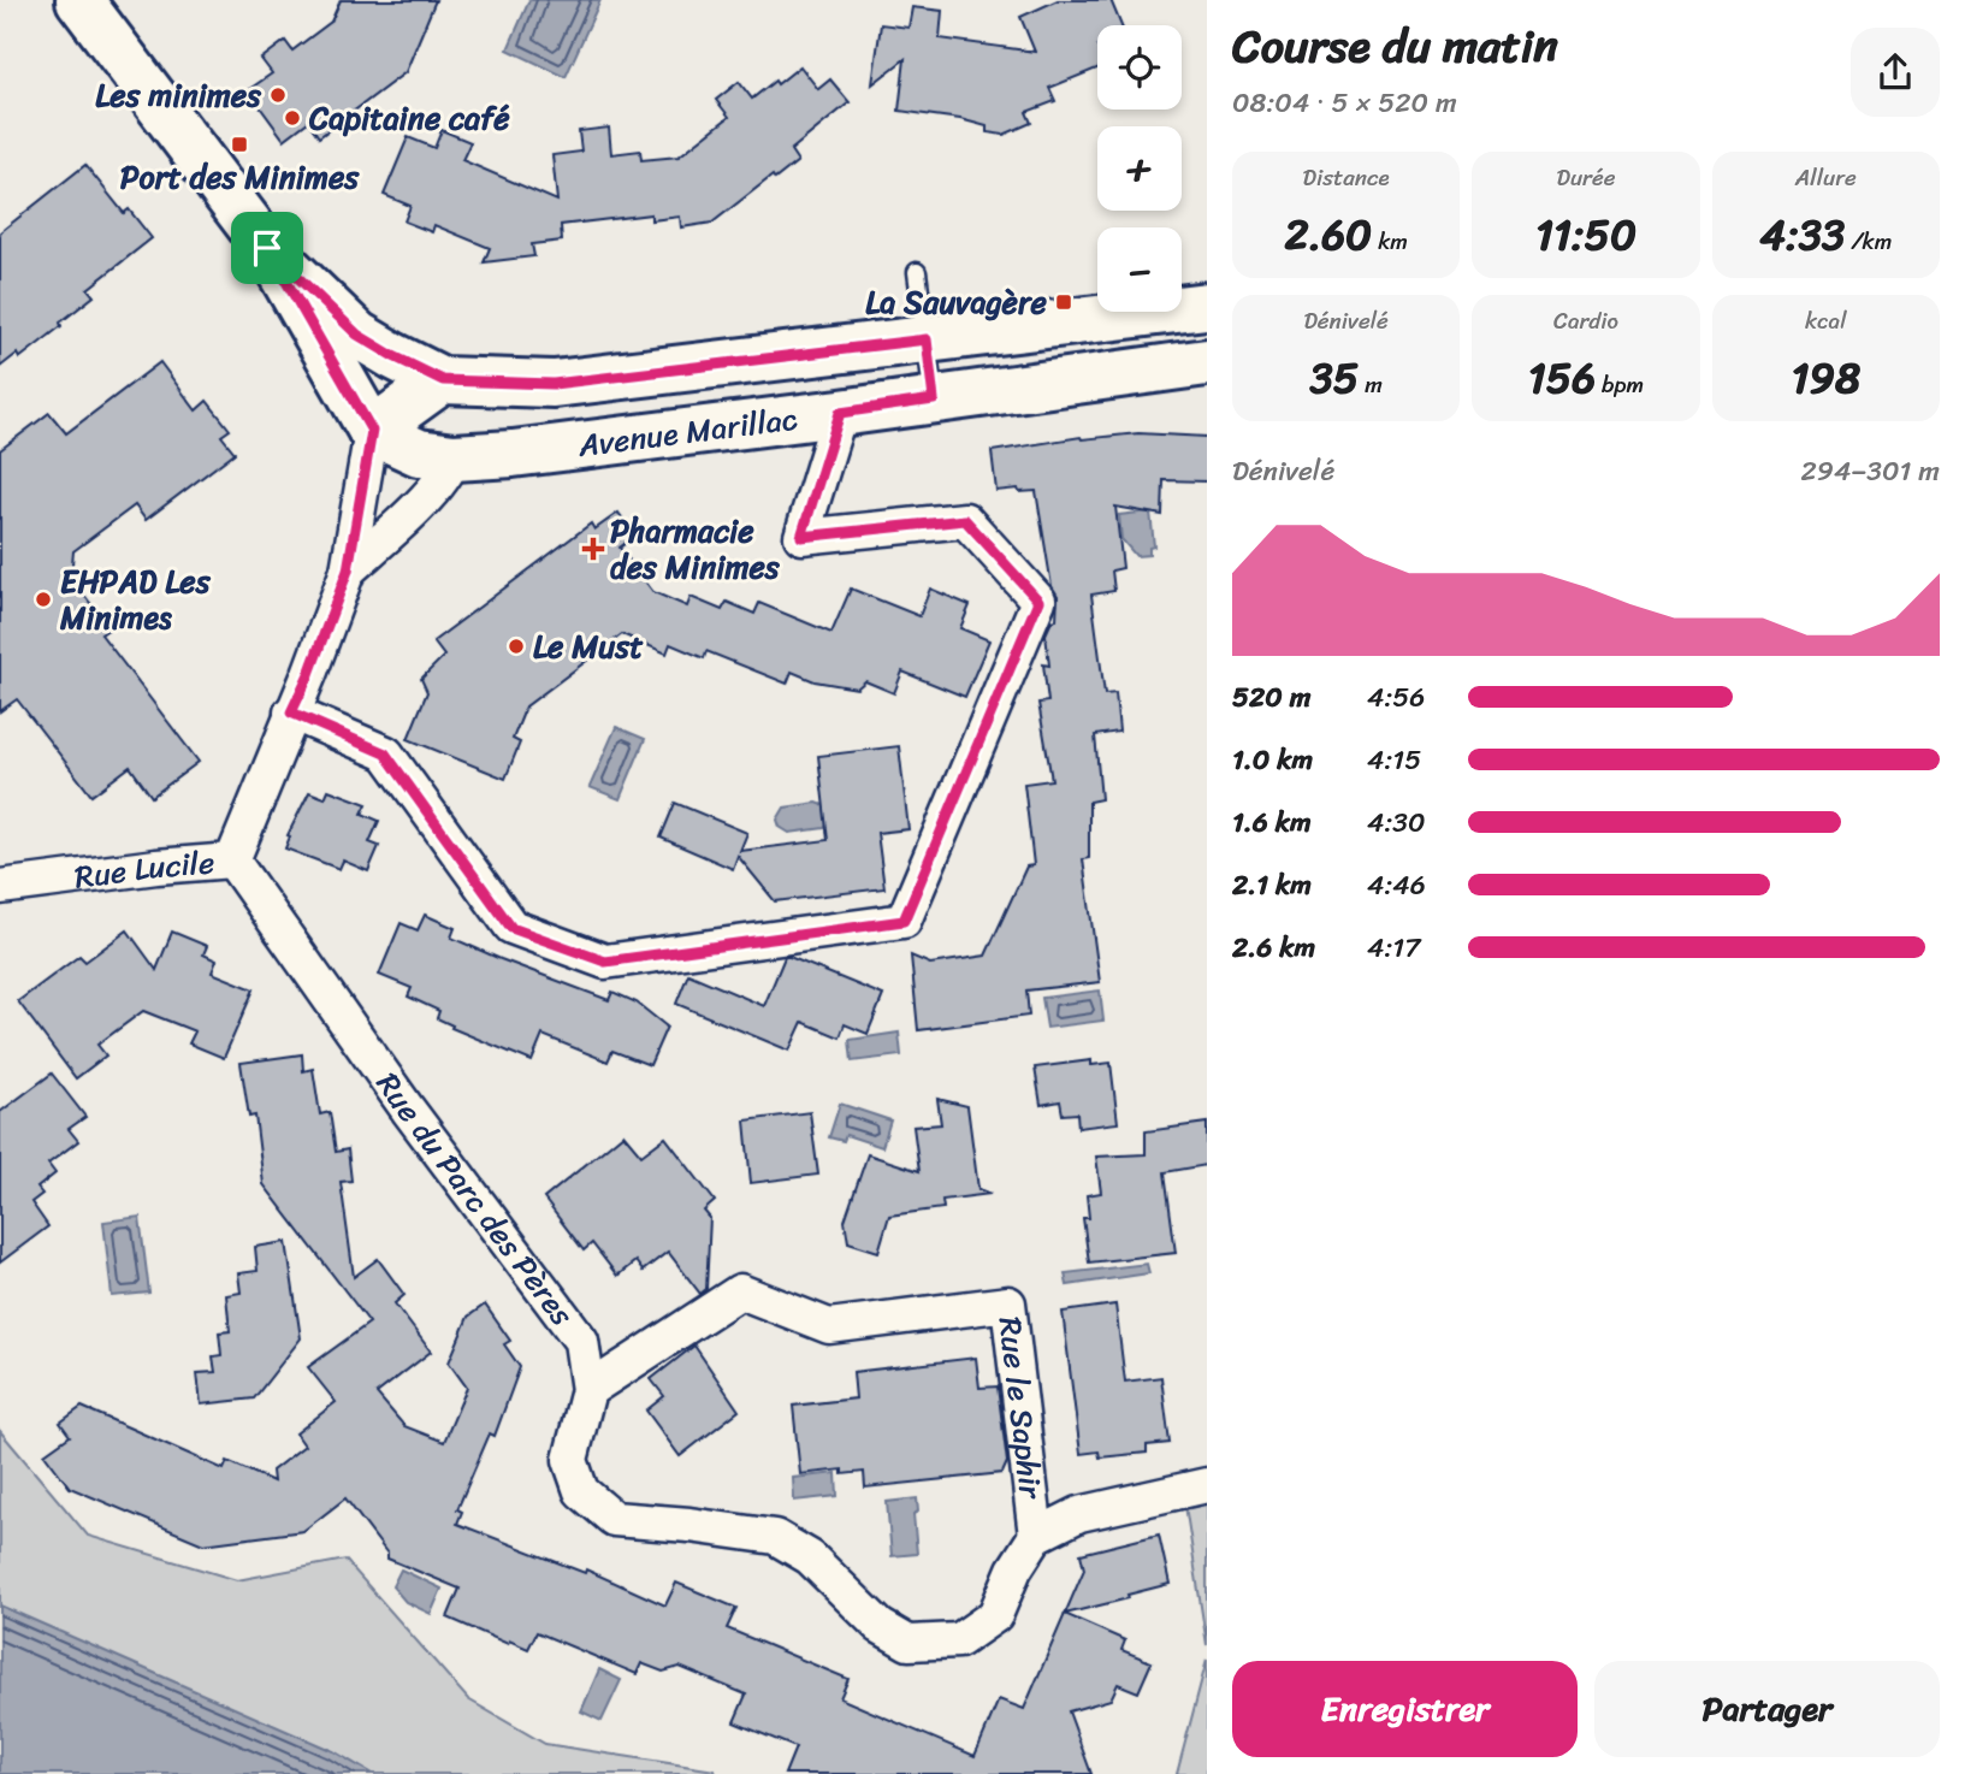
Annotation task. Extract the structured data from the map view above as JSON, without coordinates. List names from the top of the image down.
{
  "streets": {
    "street": [
      "Avenue Marillac",
      "Rue Lucile",
      "Rue du Parc des Pères",
      "Rue le Saphir"
    ]
  },
  "crossings": [
    ["Avenue Marillac", "Rue Lucile"],
    ["Rue Lucile", "Rue du Parc des Pères"],
    ["Rue du Parc des Pères", "Rue le Saphir"]
  ],
  "places": {
    "other": [
      "Les minimes",
      "Capitaine café",
      "EHPAD Les Minimes",
      "Le Must"
    ],
    "transit": ["Port des Minimes", "La Sauvagère"],
    "health": ["Pharmacie des Minimes"]
  },
  "page": {
    "heading": ["Course du matin", "08:04 · 5 × 520 m"],
    "map_buttons": ["+", "−"],
    "stats": [
      ["Distance", "2.60 km"],
      ["Durée", "11:50"],
      ["Allure", "4:33 /km"],
      ["Dénivelé", "35 m"],
      ["Cardio", "156 bpm"],
      ["kcal", "198"]
    ],
    "chart": ["Dénivelé", "294–301 m"],
    "list": [
      {
        "name": "520 m",
        "note": "4:56"
      },
      {
        "name": "1.0 km",
        "note": "4:15"
      },
      {
        "name": "1.6 km",
        "note": "4:30"
      },
      {
        "name": "2.1 km",
        "note": "4:46"
      },
      {
        "name": "2.6 km",
        "note": "4:17"
      }
    ],
    "buttons": ["Enregistrer", "Partager"]
  }
}
